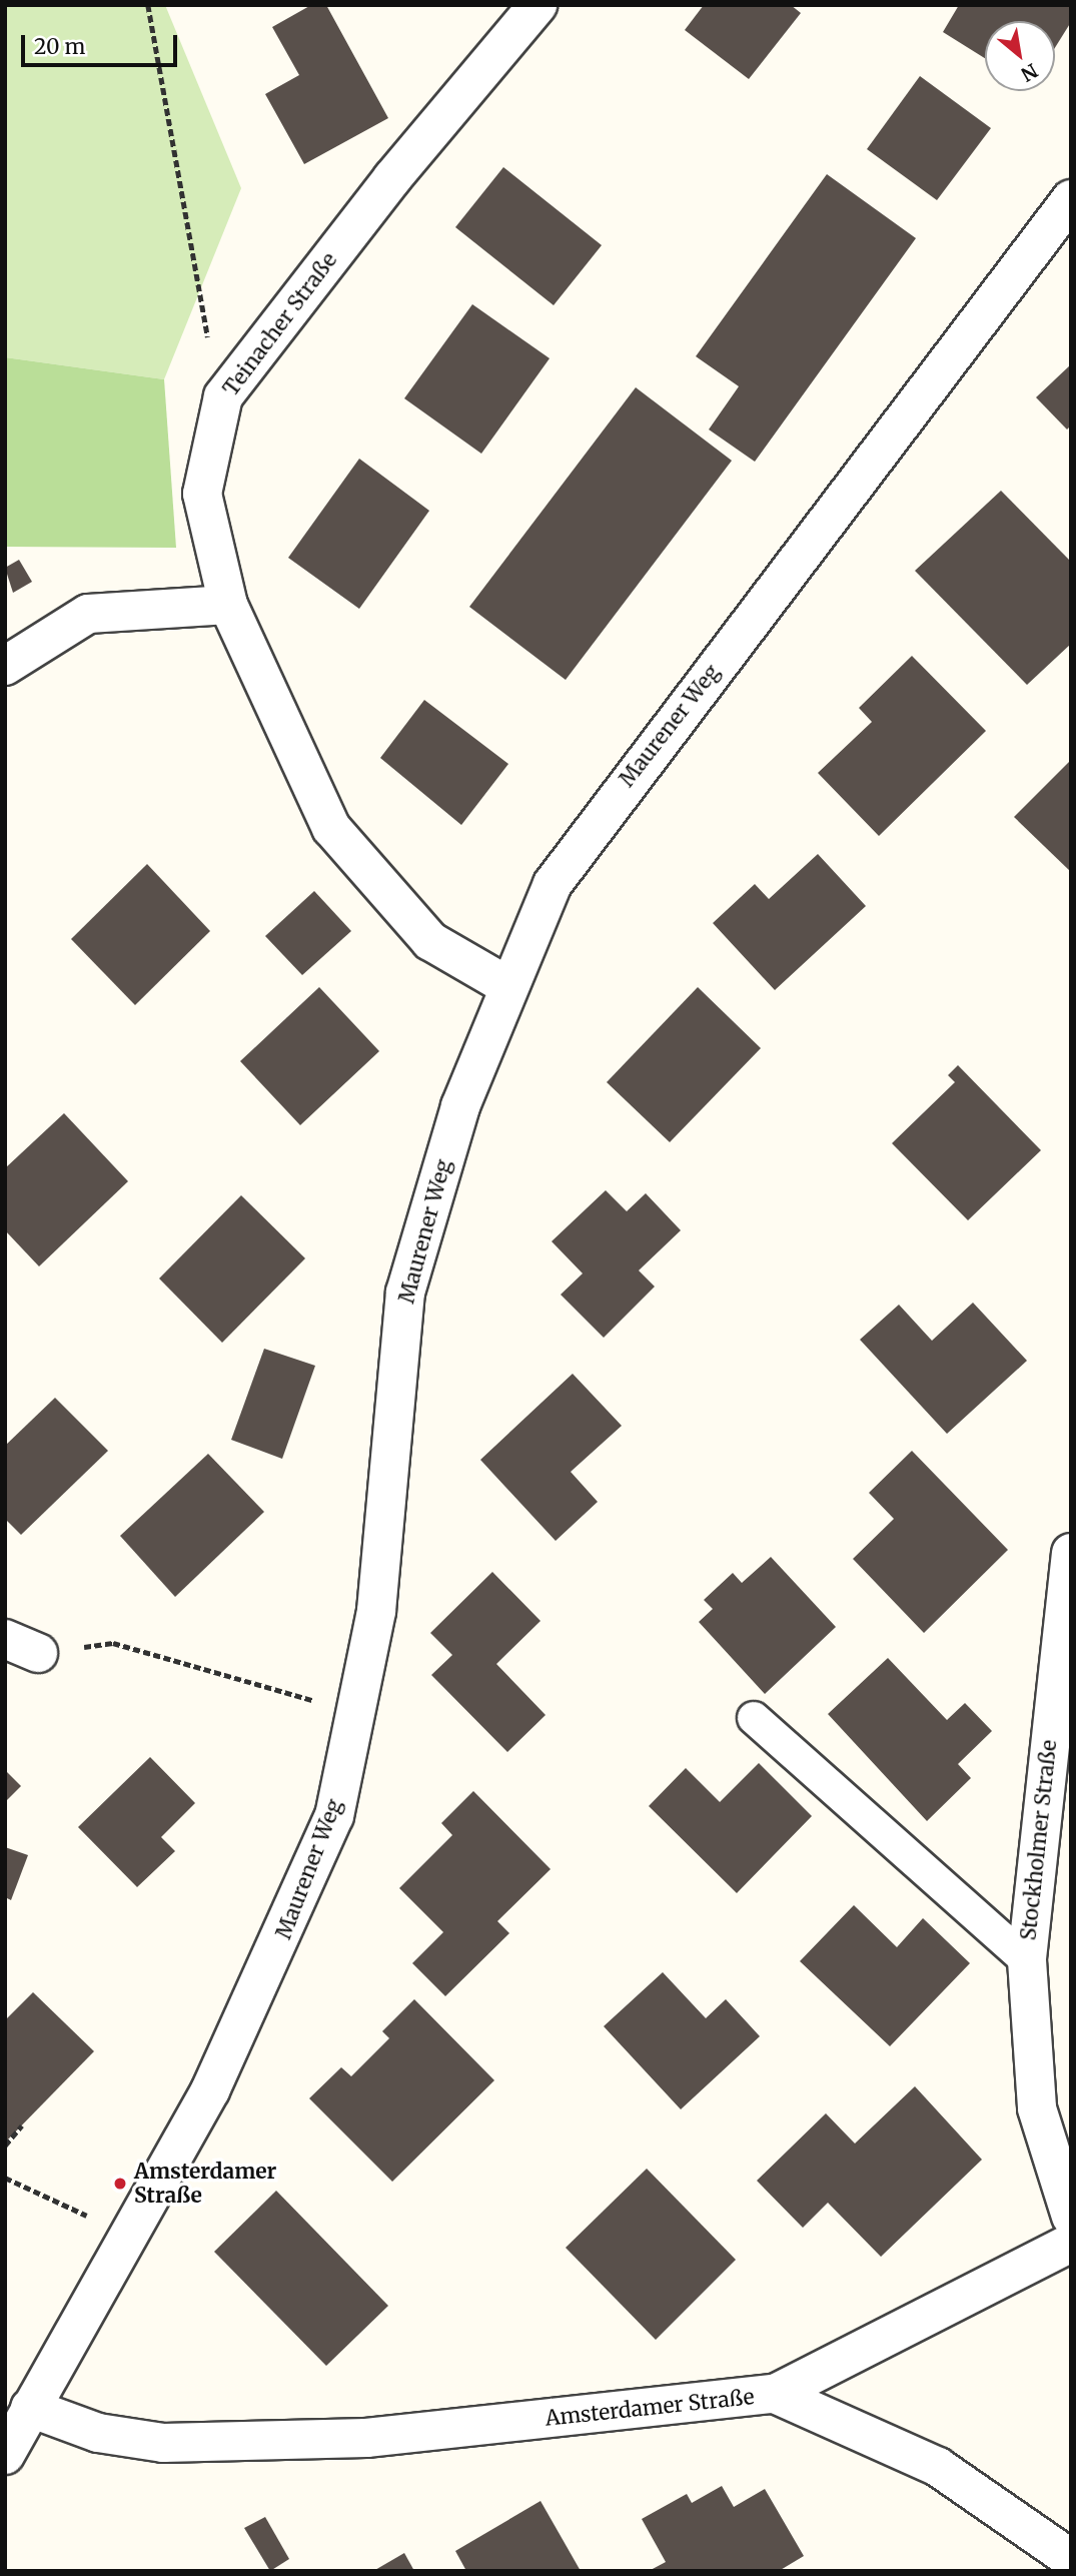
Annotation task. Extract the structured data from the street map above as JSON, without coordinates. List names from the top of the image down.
{
  "streets": {
    "street": [
      "Teinacher Straße",
      "Maurener Weg",
      "Stockholmer Straße",
      "Amsterdamer Straße"
    ]
  },
  "crossings": [
    ["Teinacher Straße", "Maurener Weg"],
    ["Maurener Weg", "Amsterdamer Straße"]
  ],
  "places": ["Amsterdamer Straße"],
  "scale_bar": "20 m",
  "north": "bottom right"
}
